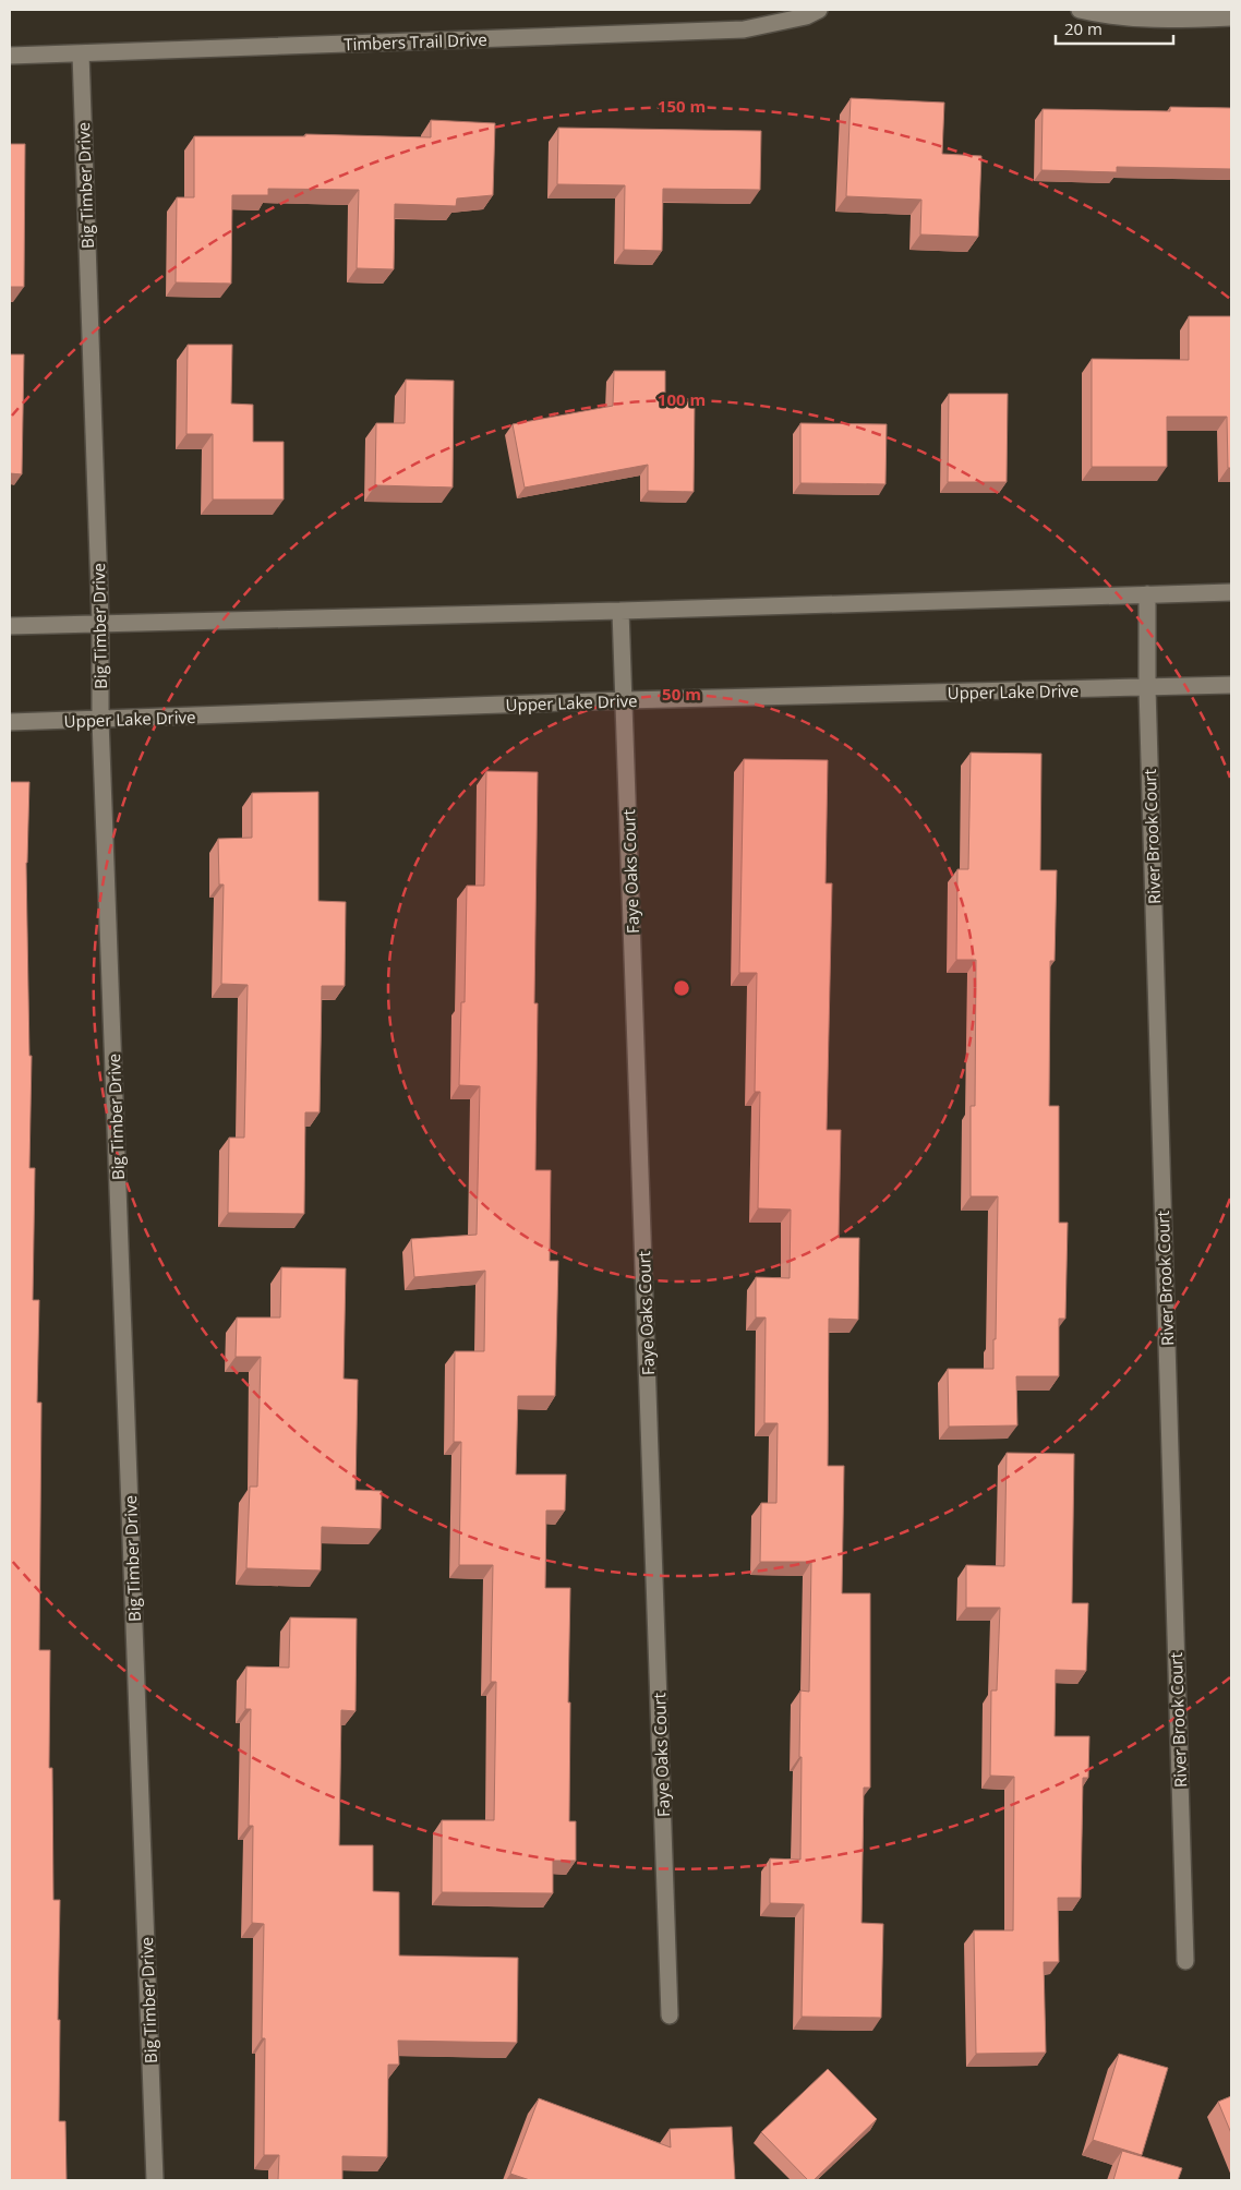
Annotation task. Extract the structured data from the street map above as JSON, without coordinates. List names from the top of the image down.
{
  "streets": {
    "street": [
      "Timbers Trail Drive",
      "Big Timber Drive",
      "Upper Lake Drive",
      "River Brook Court",
      "Faye Oaks Court"
    ]
  },
  "crossings": [
    ["Timbers Trail Drive", "Big Timber Drive"],
    ["Big Timber Drive", "Upper Lake Drive"],
    ["Upper Lake Drive", "River Brook Court"],
    ["Upper Lake Drive", "Faye Oaks Court"]
  ],
  "scale_bar": "20 m",
  "rings": ["150 m", "100 m", "50 m"]
}
